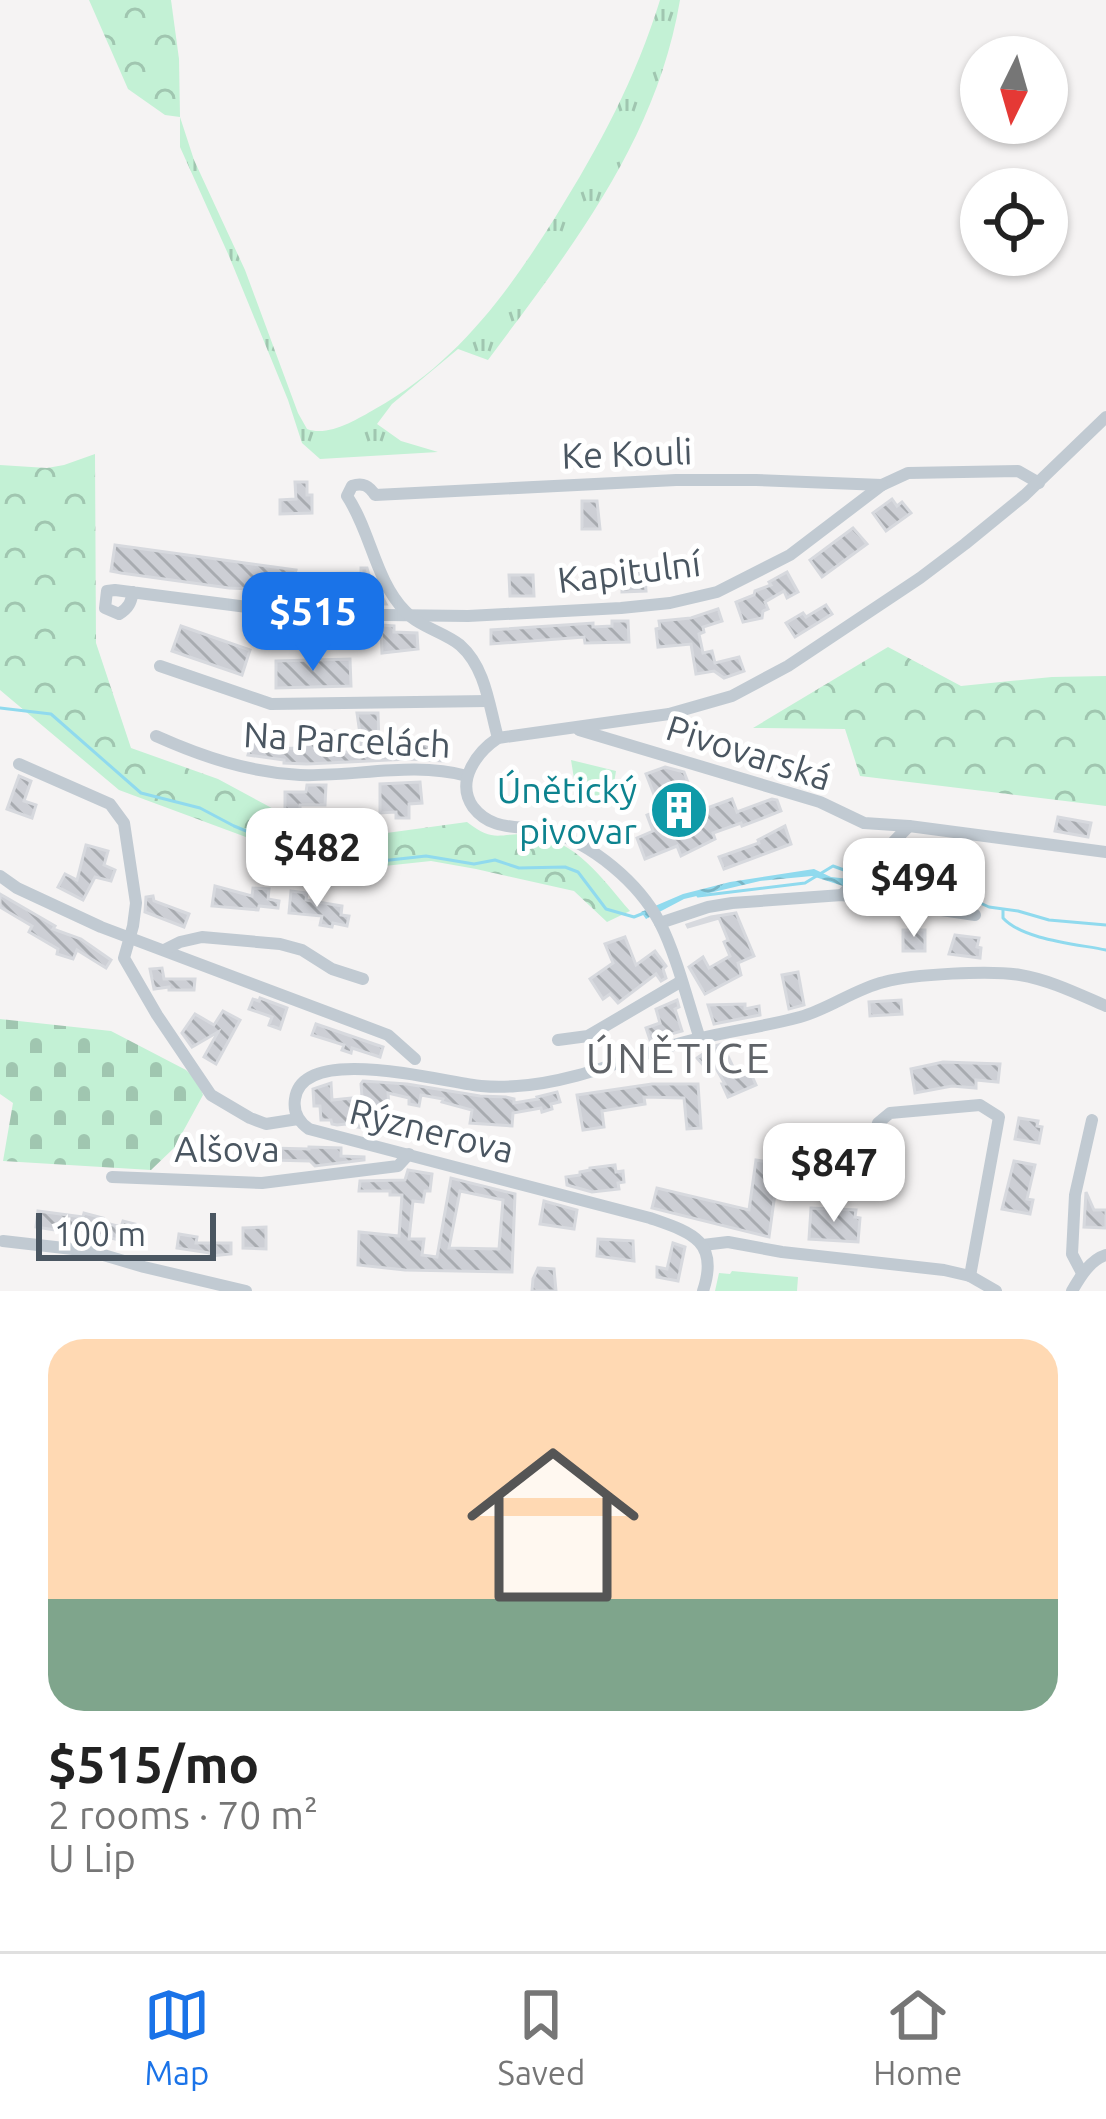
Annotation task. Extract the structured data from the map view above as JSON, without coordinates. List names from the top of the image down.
{
  "streets": {
    "street": [
      "Ke Kouli",
      "Kapitulní",
      "Na Parcelách",
      "Pivovarská",
      "Rýznerova",
      "Alšova"
    ]
  },
  "crossings": [
    ["Ke Kouli", "Kapitulní"],
    ["Rýznerova", "Alšova"]
  ],
  "districts": ["ÚNĚTICE"],
  "places": {
    "building": ["Únětický pivovar"]
  },
  "scale_bar": "100 m",
  "north": "bottom",
  "page": {
    "price": [
      "$515",
      "$482",
      "$494",
      "$847"
    ],
    "scale": "100 m",
    "list": [
      {
        "name": "$515/mo",
        "note": "2 rooms · 70 m² · U Lip"
      }
    ],
    "tabs": ["Map", "Saved", "Home"]
  }
}
